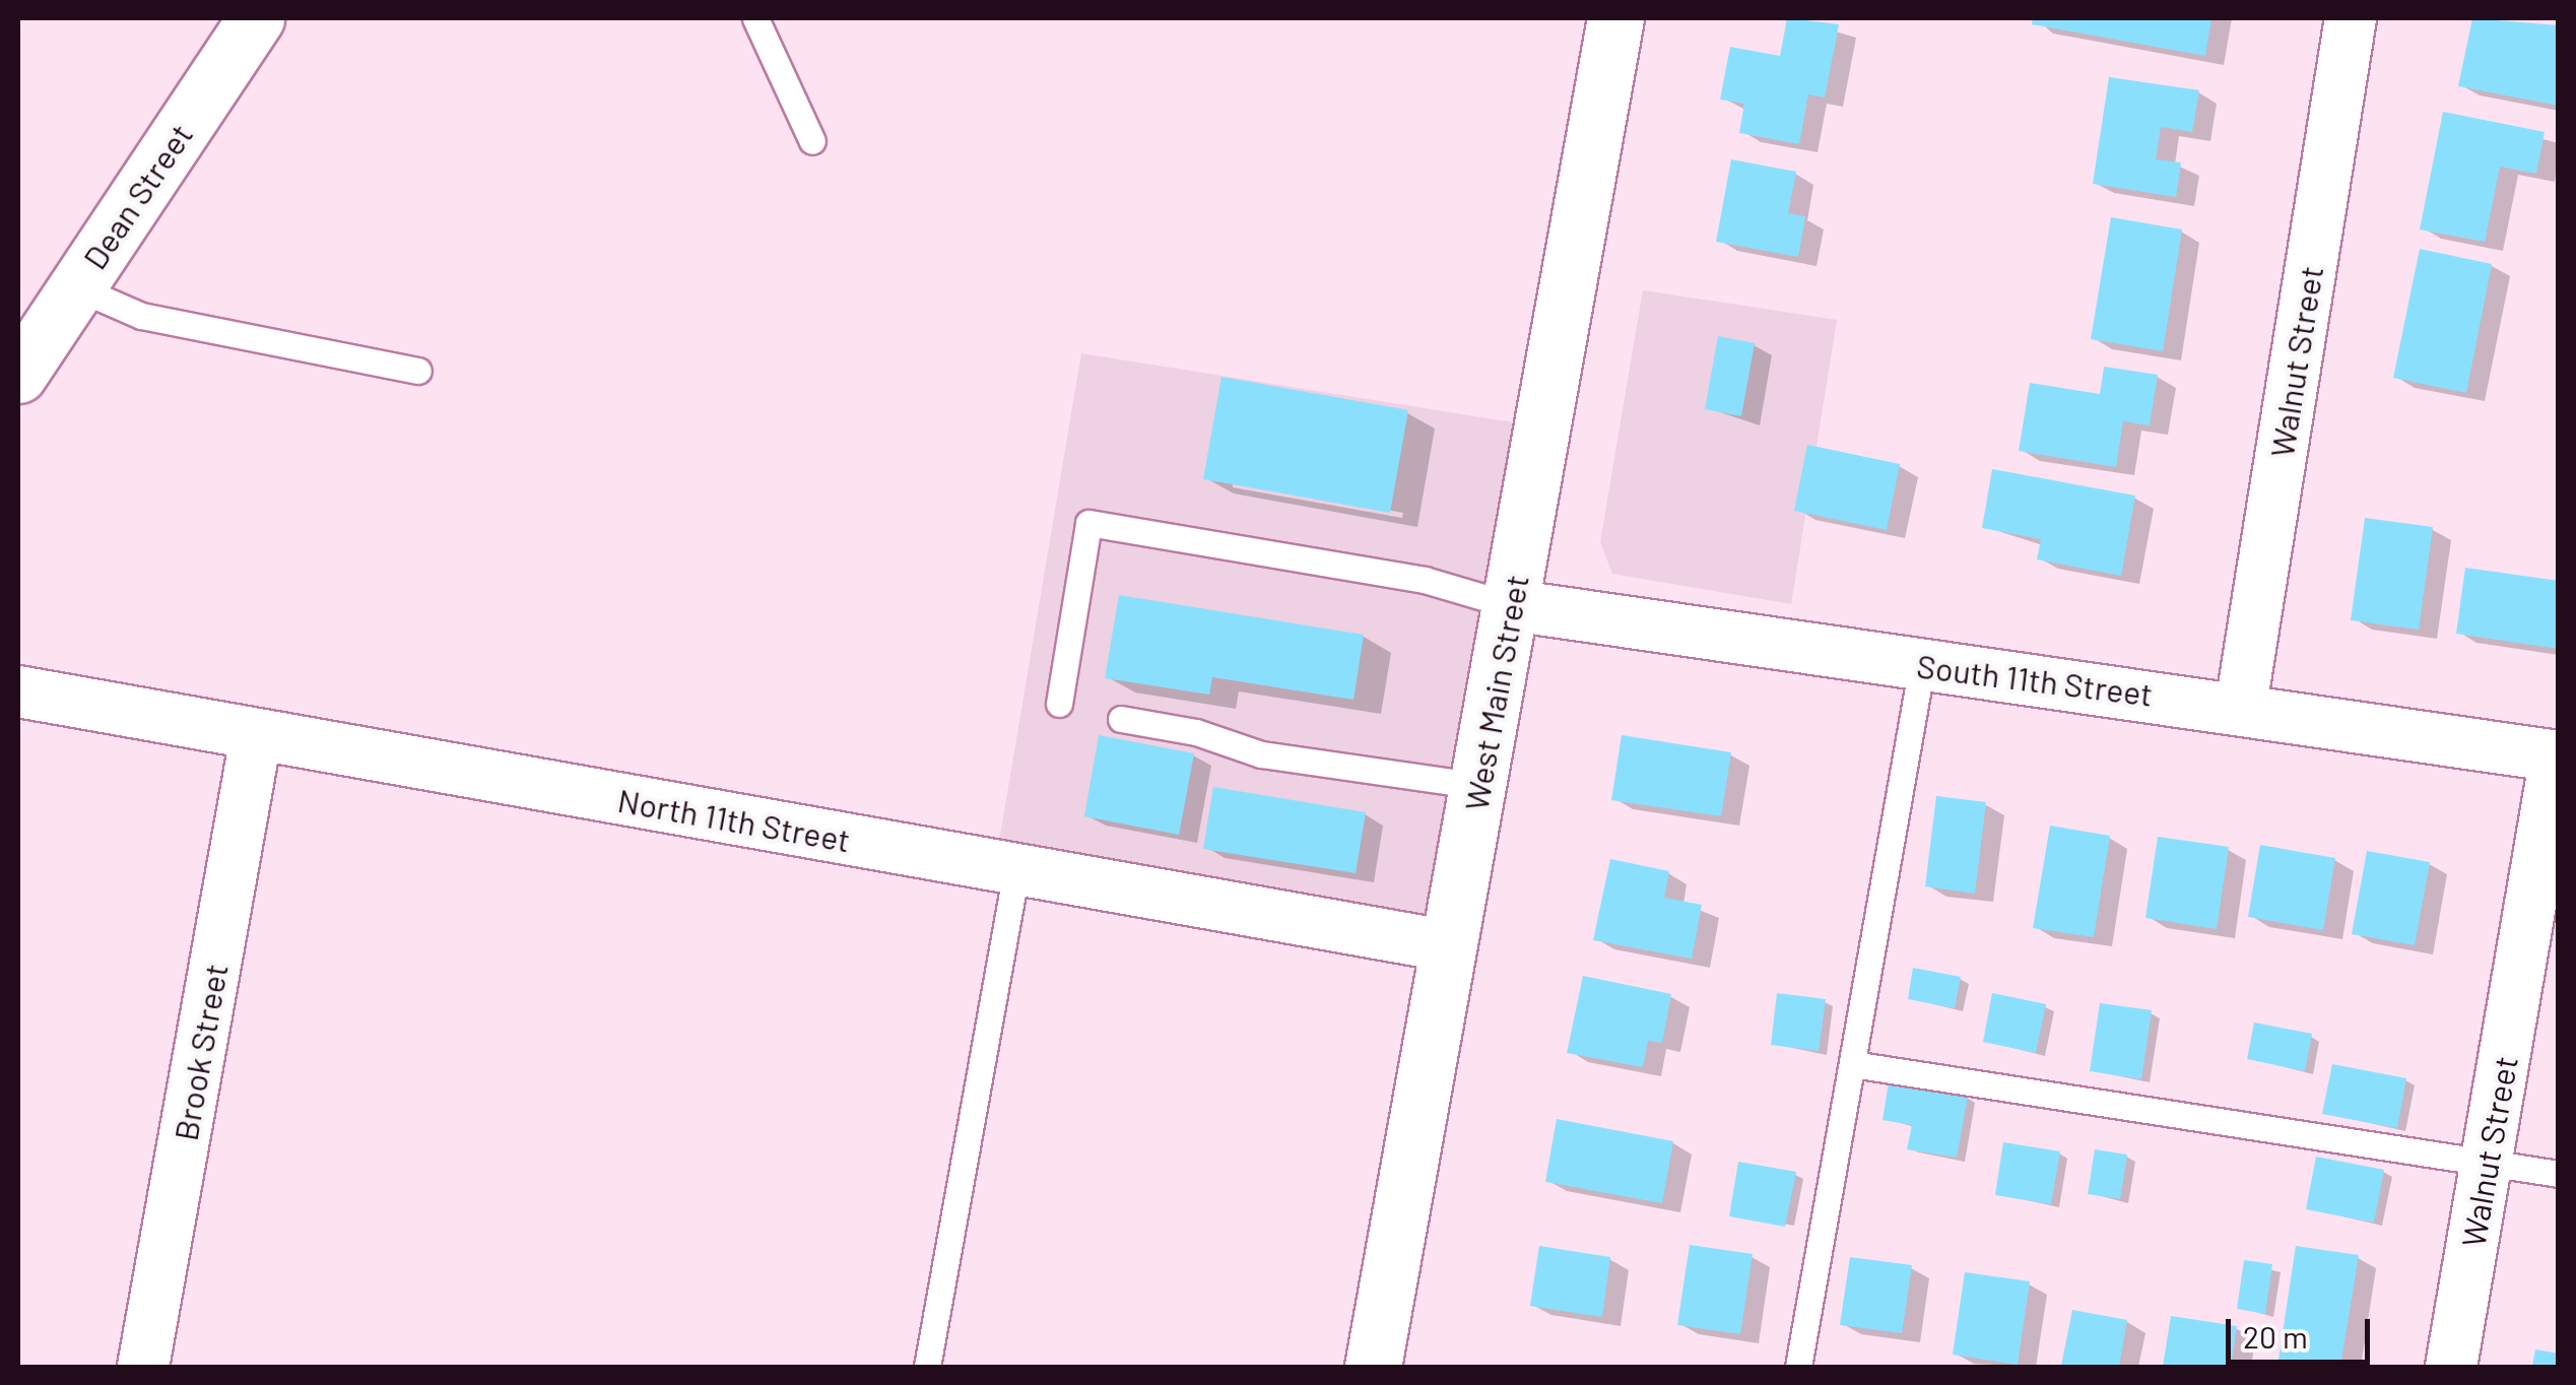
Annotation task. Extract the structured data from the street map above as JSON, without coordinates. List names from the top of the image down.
{
  "streets": {
    "main road": ["Dean Street", "West Main Street"],
    "street": [
      "Walnut Street",
      "South 11th Street",
      "North 11th Street",
      "Brook Street"
    ]
  },
  "crossings": [
    ["Walnut Street", "South 11th Street"],
    ["South 11th Street", "West Main Street"],
    ["West Main Street", "North 11th Street"],
    ["North 11th Street", "Brook Street"]
  ],
  "scale_bar": "20 m"
}
